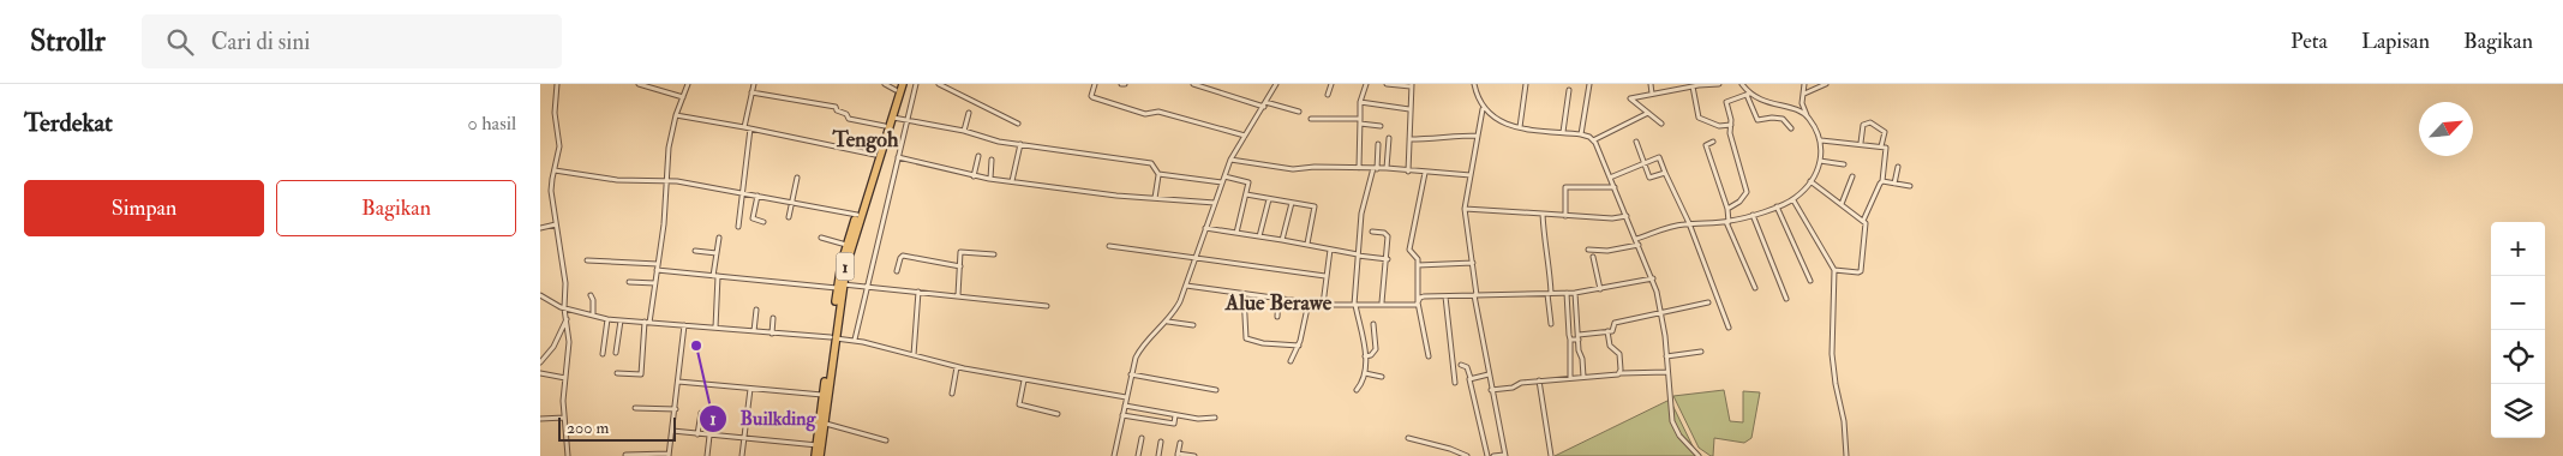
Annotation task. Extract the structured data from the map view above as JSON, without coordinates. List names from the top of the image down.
{
  "streets": {
    "highway": ["1"]
  },
  "districts": ["Tengoh", "Alue Berawe"],
  "places": ["Builkding"],
  "scale_bar": "200 m",
  "north": "top right",
  "page": {
    "header": "Strollr",
    "search": "Cari di sini",
    "nav": ["Peta", "Lapisan", "Bagikan"],
    "heading": ["Terdekat", "0 hasil"],
    "buttons": ["Simpan", "Bagikan"],
    "map_buttons": ["+", "−"],
    "scale": "200 m"
  }
}
